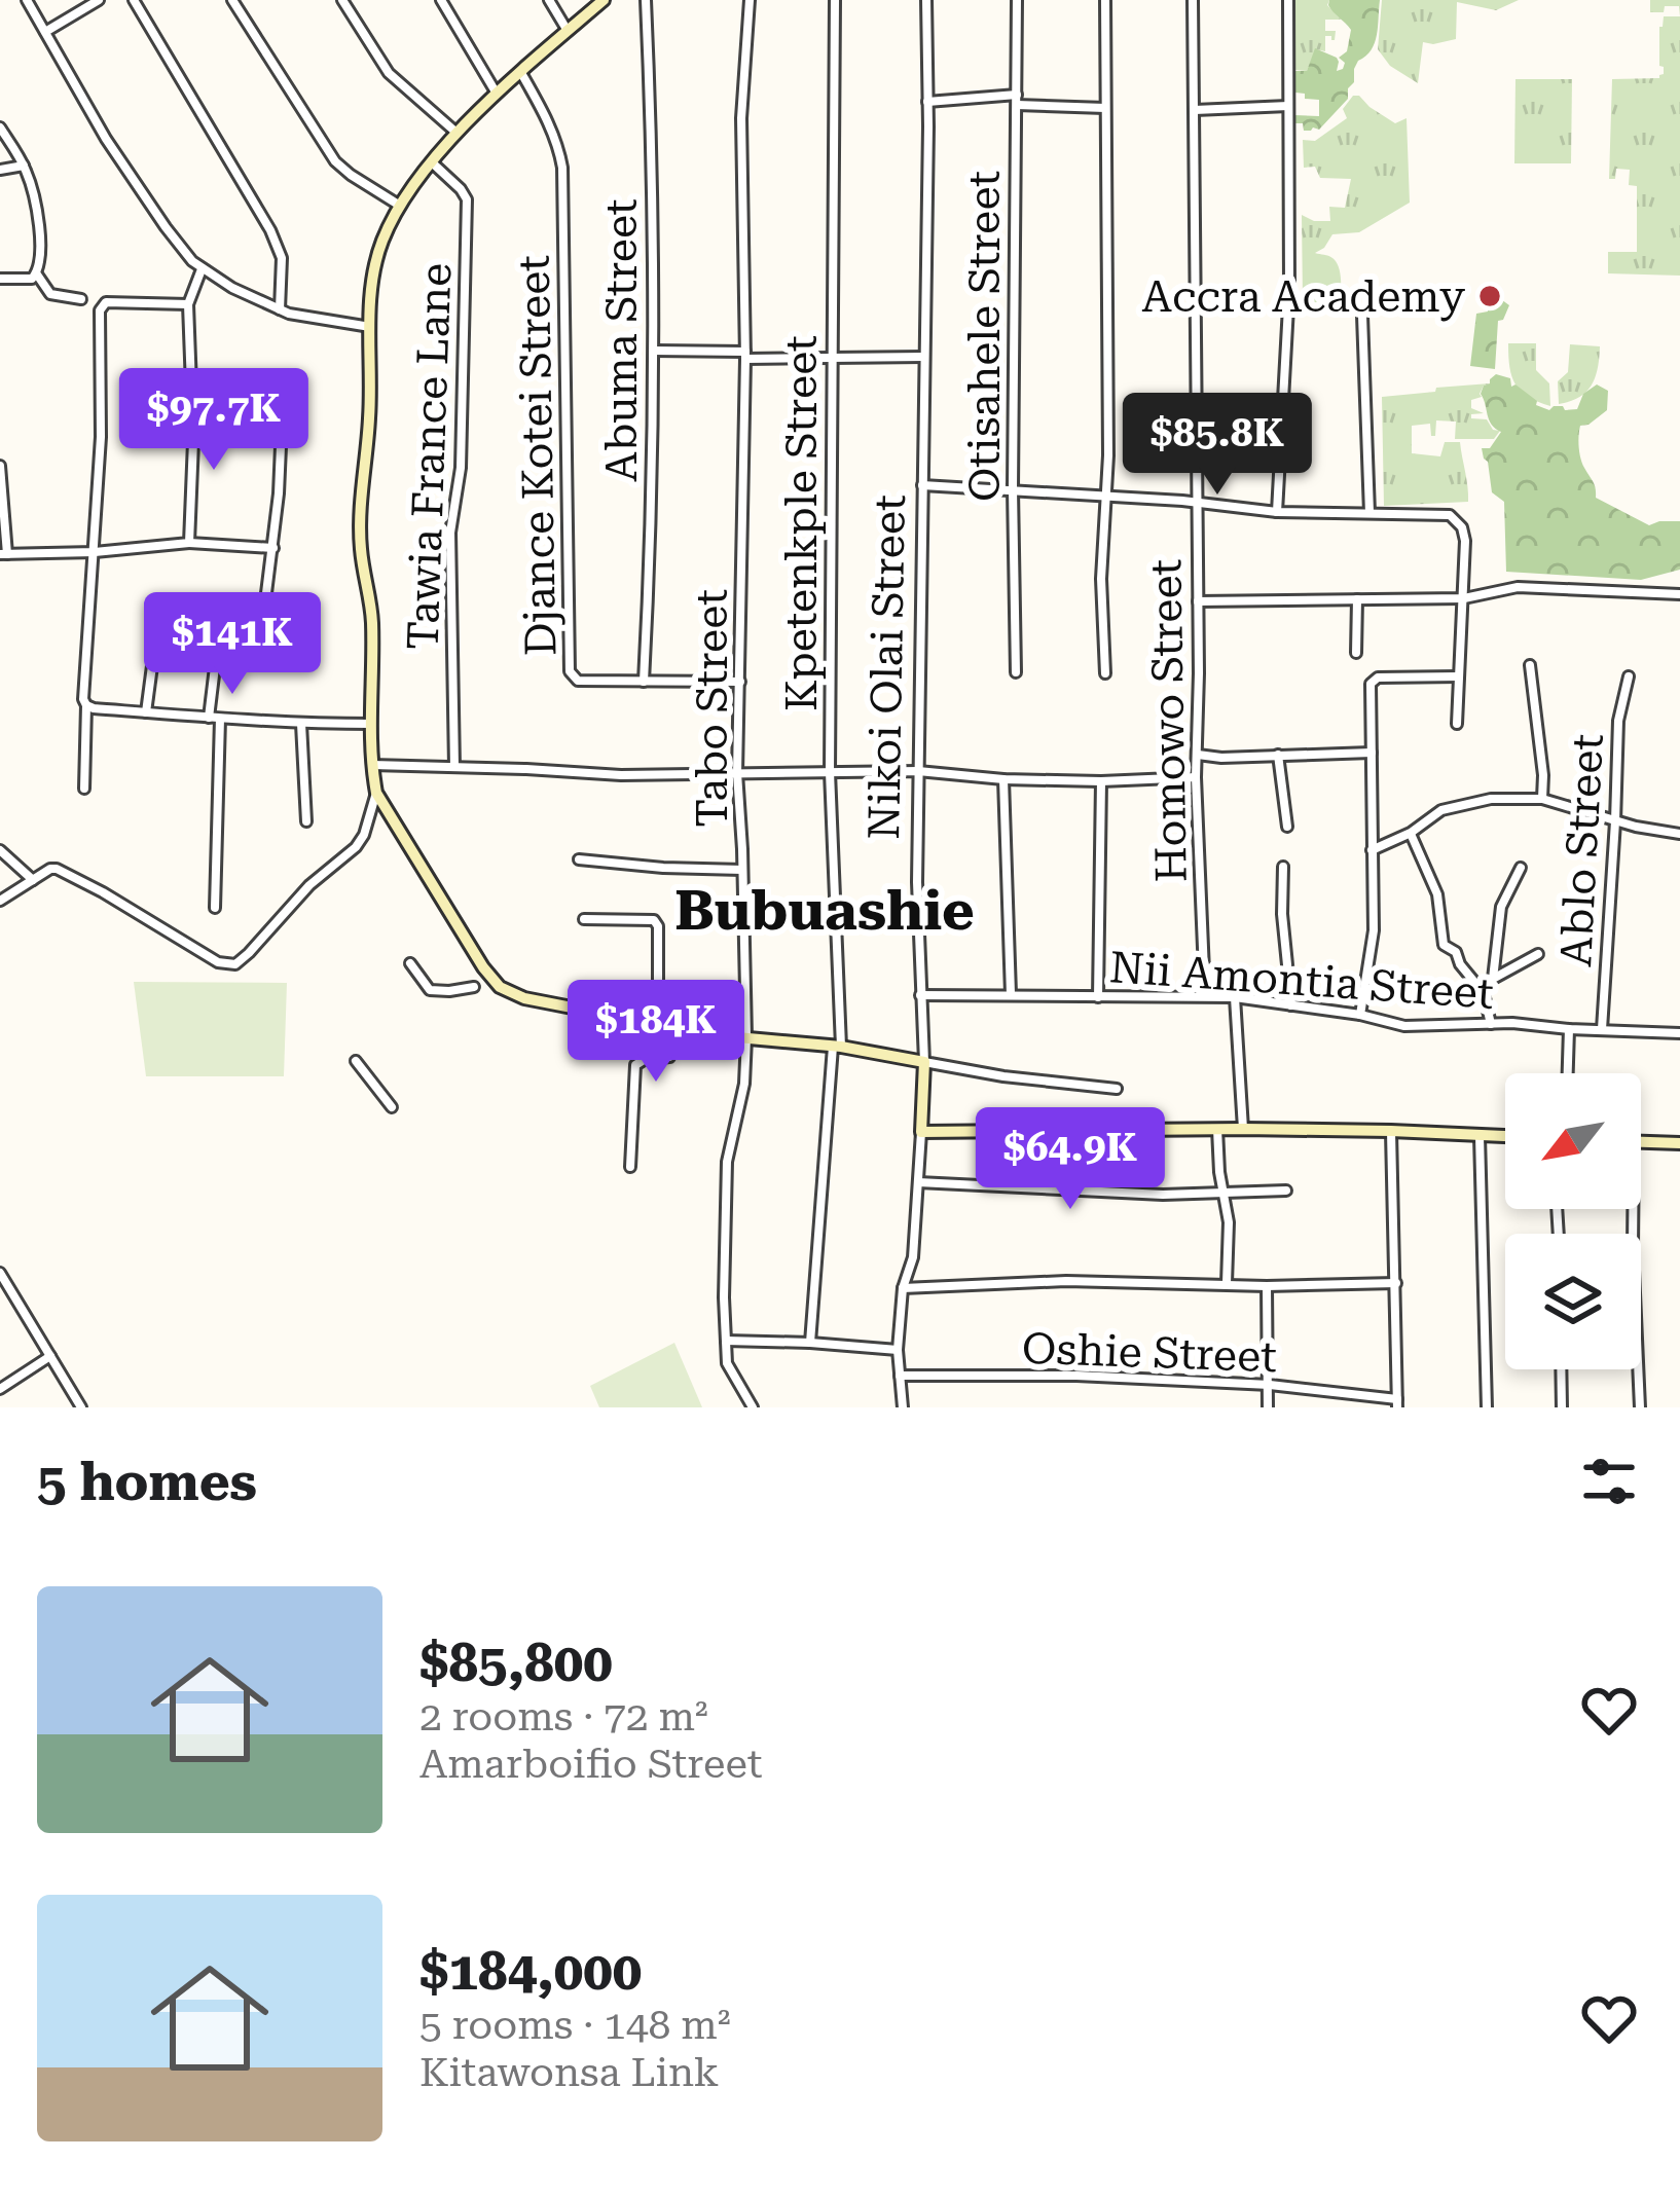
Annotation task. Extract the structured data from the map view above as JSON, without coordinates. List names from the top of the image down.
{
  "streets": {
    "street": [
      "Otisahele Street",
      "Abuma Street",
      "Djance Kotei Street",
      "Tawia France Lane",
      "Kpetenkple Street",
      "Nikoi Olai Street",
      "Tabo Street",
      "Homowo Street",
      "Ablo Street",
      "Nii Amontia Street",
      "Oshie Street"
    ]
  },
  "crossings": [
    ["Abuma Street", "Djance Kotei Street"],
    ["Djance Kotei Street", "Tabo Street"],
    ["Nikoi Olai Street", "Nii Amontia Street"],
    ["Nikoi Olai Street", "Oshie Street"],
    ["Homowo Street", "Nii Amontia Street"],
    ["Ablo Street", "Nii Amontia Street"]
  ],
  "districts": ["Bubuashie"],
  "places": ["Accra Academy"],
  "north": "bottom left",
  "page": {
    "price": [
      "$97.7K",
      "$85.8K",
      "$141K",
      "$184K",
      "$64.9K"
    ],
    "heading": "5 homes",
    "list": [
      {
        "name": "$85,800",
        "note": "2 rooms · 72 m² · Amarboifio Street"
      },
      {
        "name": "$184,000",
        "note": "5 rooms · 148 m² · Kitawonsa Link"
      }
    ]
  }
}
